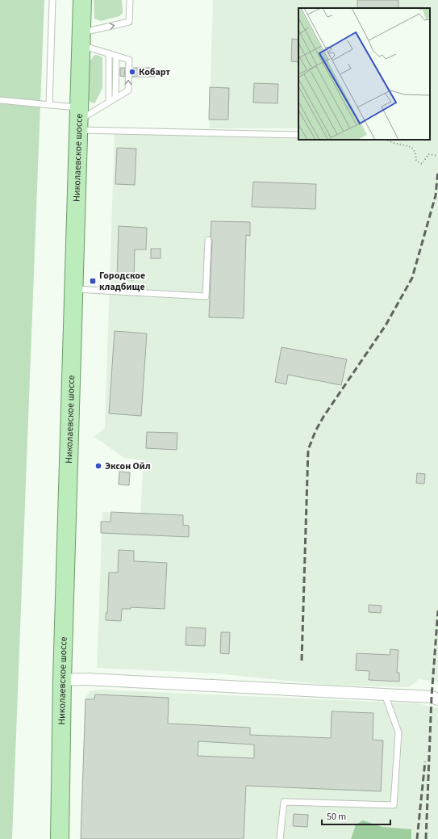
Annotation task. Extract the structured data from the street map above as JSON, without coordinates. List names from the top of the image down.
{
  "streets": {
    "main road": ["Николаевское шоссе"]
  },
  "places": {
    "other": ["Кобарт", "Эксон Ойл"],
    "transit": ["Городское кладбище"]
  },
  "scale_bar": "50 m"
}
